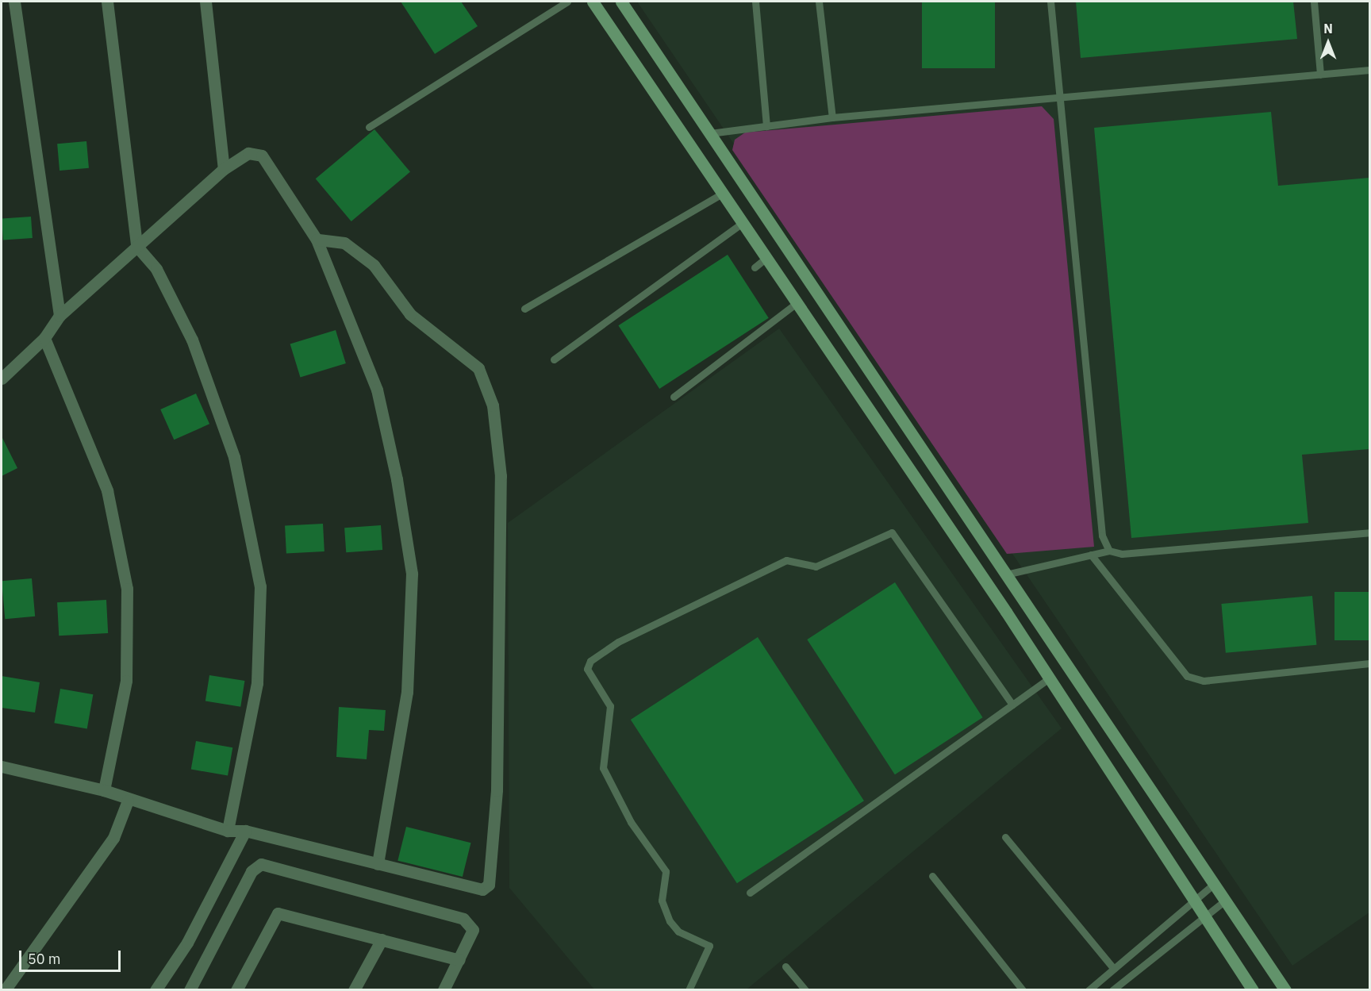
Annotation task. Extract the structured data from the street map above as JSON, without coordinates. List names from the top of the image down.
{
  "scale_bar": "50 m",
  "north": "top"
}
